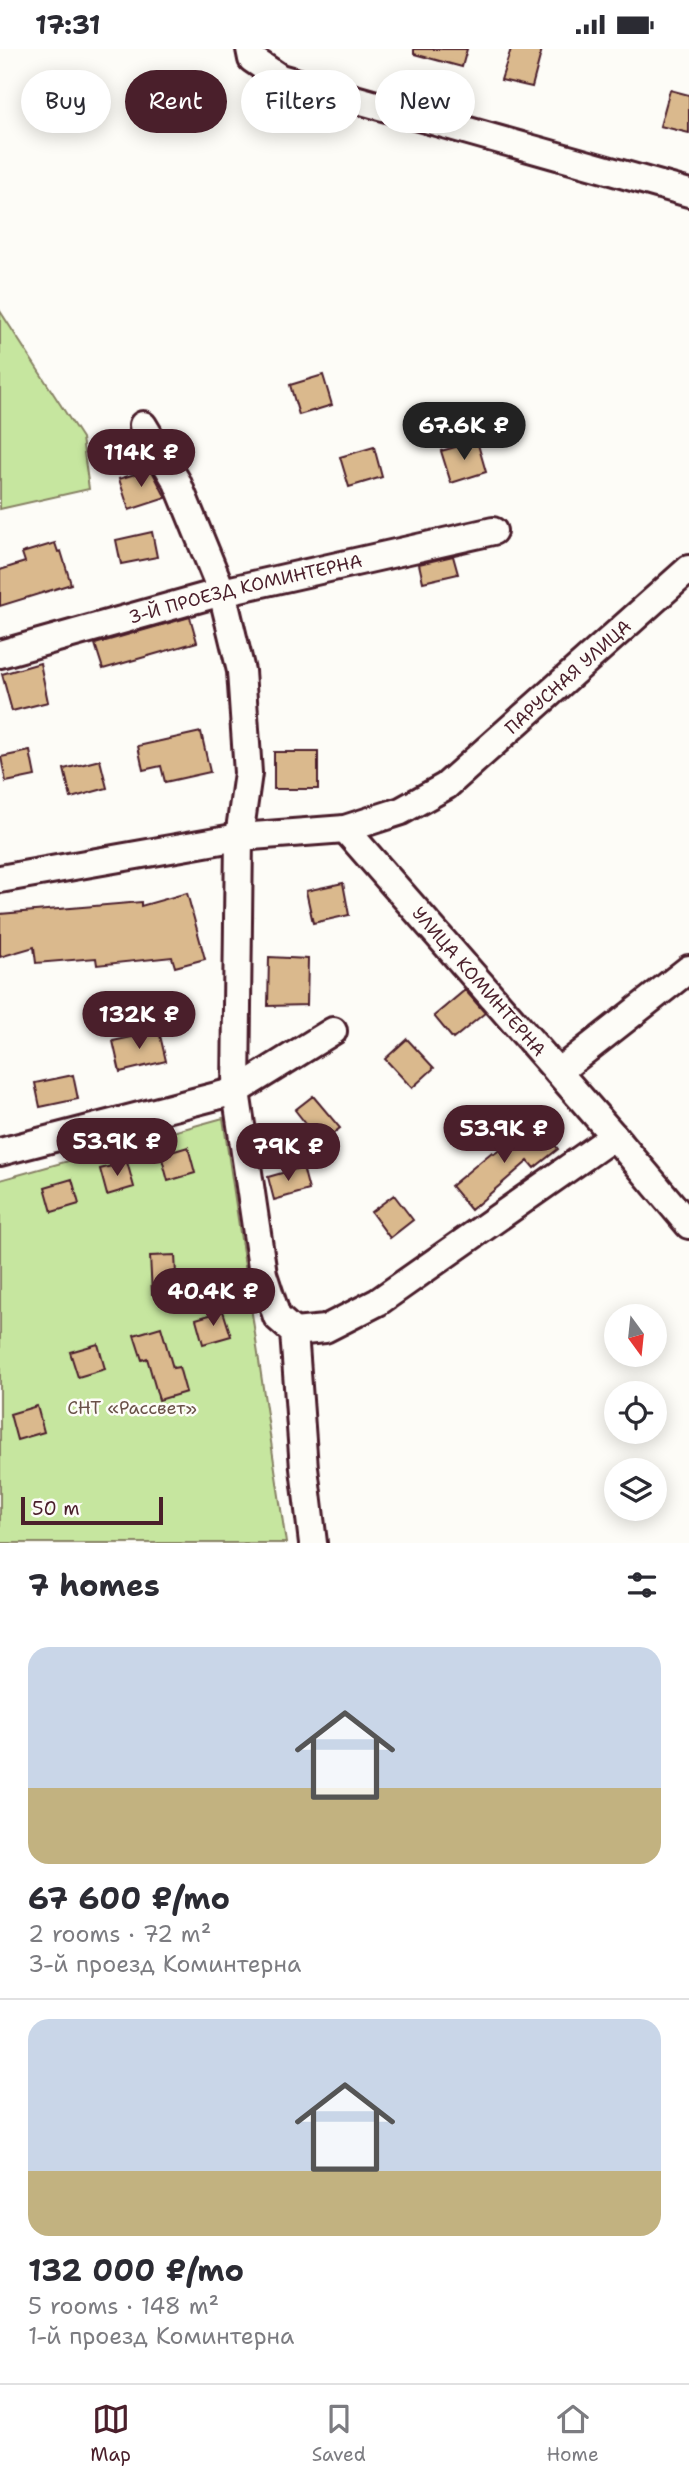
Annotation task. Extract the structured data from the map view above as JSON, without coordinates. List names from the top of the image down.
{
  "streets": {
    "street": ["3-Й ПРОЕЗД КОМИНТЕРНА", "ПАРУСНАЯ УЛИЦА", "УЛИЦА КОМИНТЕРНА"]
  },
  "crossings": [
    ["ПАРУСНАЯ УЛИЦА", "УЛИЦА КОМИНТЕРНА"]
  ],
  "parks": ["СНТ «Рассвет»"],
  "scale_bar": "50 m",
  "north": "bottom",
  "page": {
    "status": "17:31",
    "chip": [
      "Buy",
      "Rent",
      "Filters",
      "New"
    ],
    "price": [
      "67.6K ₽",
      "114K ₽",
      "132K ₽",
      "53.9K ₽",
      "53.9K ₽",
      "79K ₽",
      "40.4K ₽"
    ],
    "scale": "50 m",
    "heading": "7 homes",
    "list": [
      {
        "name": "67 600 ₽/mo",
        "note": "2 rooms · 72 m² · 3-й проезд Коминтерна"
      },
      {
        "name": "132 000 ₽/mo",
        "note": "5 rooms · 148 m² · 1-й проезд Коминтерна"
      }
    ],
    "tabs": ["Map", "Saved", "Home"]
  }
}
